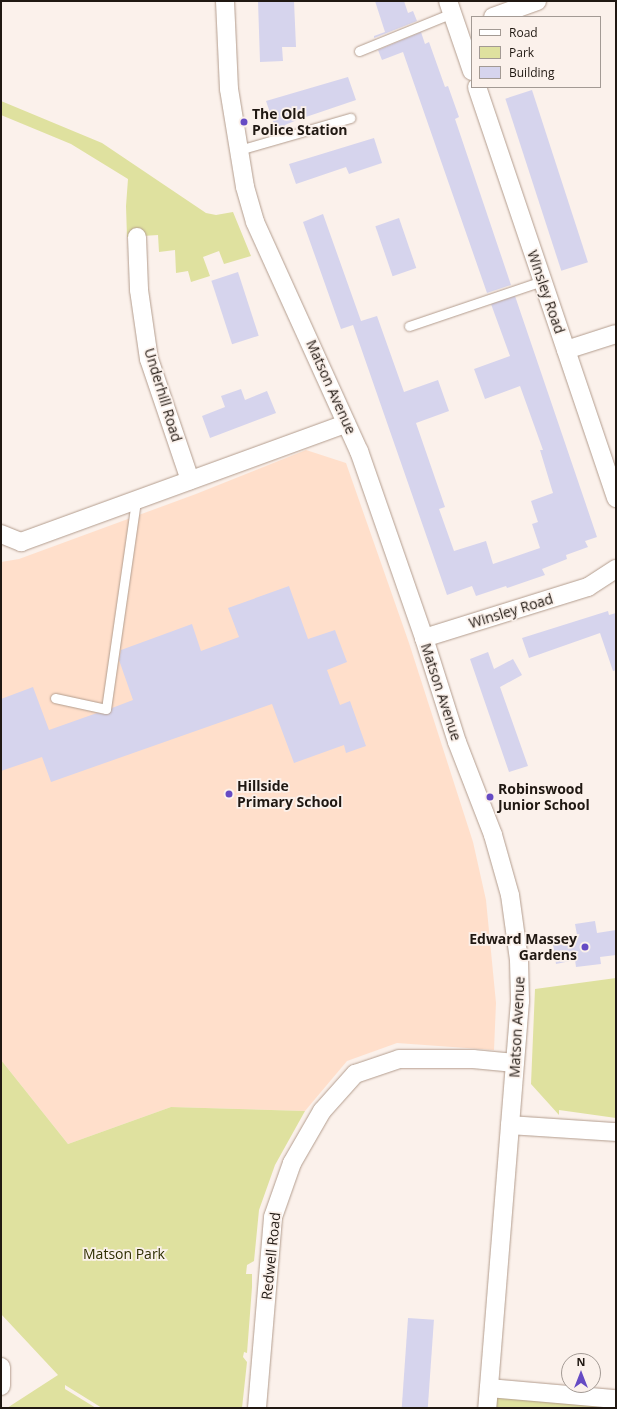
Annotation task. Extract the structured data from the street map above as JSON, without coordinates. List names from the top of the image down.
{
  "streets": {
    "street": [
      "Winsley Road",
      "Matson Avenue",
      "Underhill Road",
      "Redwell Road"
    ]
  },
  "crossings": [
    ["Winsley Road", "Matson Avenue"],
    ["Matson Avenue", "Redwell Road"]
  ],
  "parks": ["Matson Park"],
  "places": [
    "The Old Police Station",
    "Hillside Primary School",
    "Robinswood Junior School",
    "Edward Massey Gardens"
  ],
  "legend": ["Road", "Park", "Building"],
  "north": "top"
}
